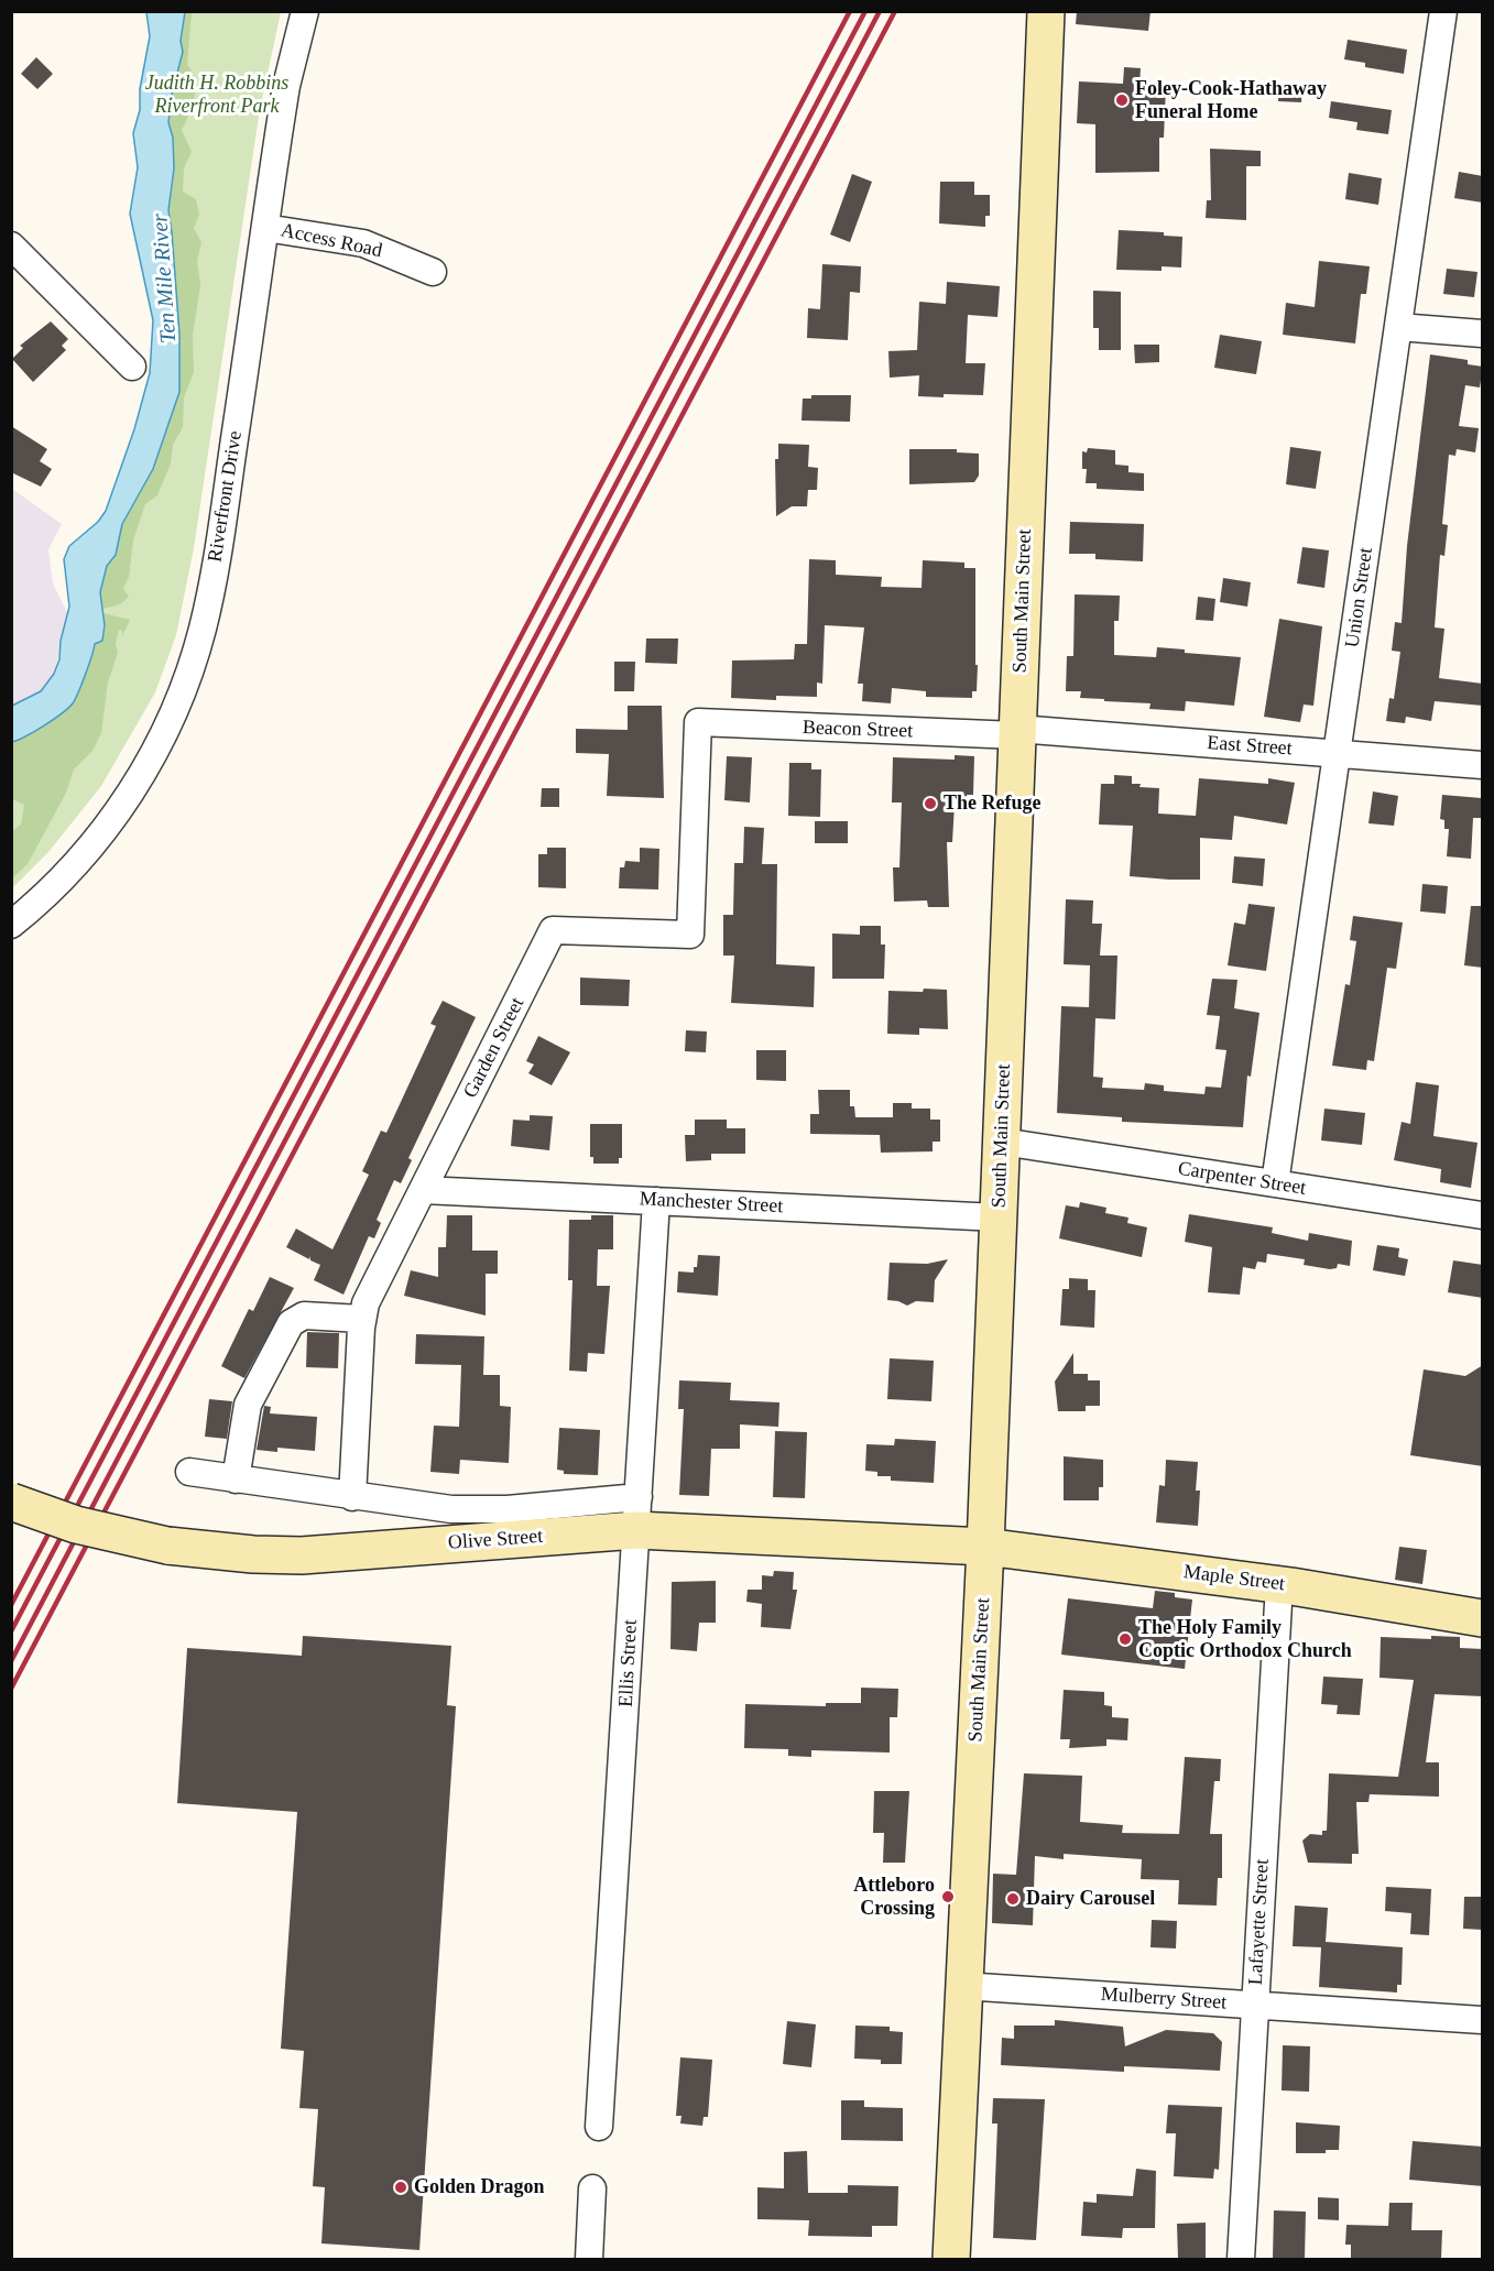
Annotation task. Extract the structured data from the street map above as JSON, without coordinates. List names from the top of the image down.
{
  "streets": {
    "main road": ["South Main Street", "Olive Street", "Maple Street"],
    "street": [
      "Access Road",
      "Riverfront Drive",
      "Union Street",
      "Beacon Street",
      "East Street",
      "Garden Street",
      "Carpenter Street",
      "Manchester Street",
      "Ellis Street",
      "Lafayette Street",
      "Mulberry Street"
    ]
  },
  "crossings": [
    ["Access Road", "Riverfront Drive"],
    ["Union Street", "East Street"],
    ["Union Street", "Carpenter Street"],
    ["South Main Street", "Beacon Street"],
    ["South Main Street", "East Street"],
    ["South Main Street", "Carpenter Street"],
    ["South Main Street", "Manchester Street"],
    ["South Main Street", "Olive Street"],
    ["South Main Street", "Maple Street"],
    ["South Main Street", "Mulberry Street"],
    ["Beacon Street", "East Street"],
    ["Beacon Street", "Garden Street"],
    ["Garden Street", "Manchester Street"],
    ["Garden Street", "Olive Street"],
    ["Manchester Street", "Ellis Street"],
    ["Olive Street", "Maple Street"],
    ["Olive Street", "Ellis Street"],
    ["Maple Street", "Lafayette Street"],
    ["Lafayette Street", "Mulberry Street"]
  ],
  "water": ["Ten Mile River"],
  "parks": ["Judith H. Robbins Riverfront Park"],
  "places": [
    "Foley-Cook-Hathaway Funeral Home",
    "The Refuge",
    "The Holy Family Coptic Orthodox Church",
    "Attleboro Crossing",
    "Dairy Carousel",
    "Golden Dragon"
  ]
}
